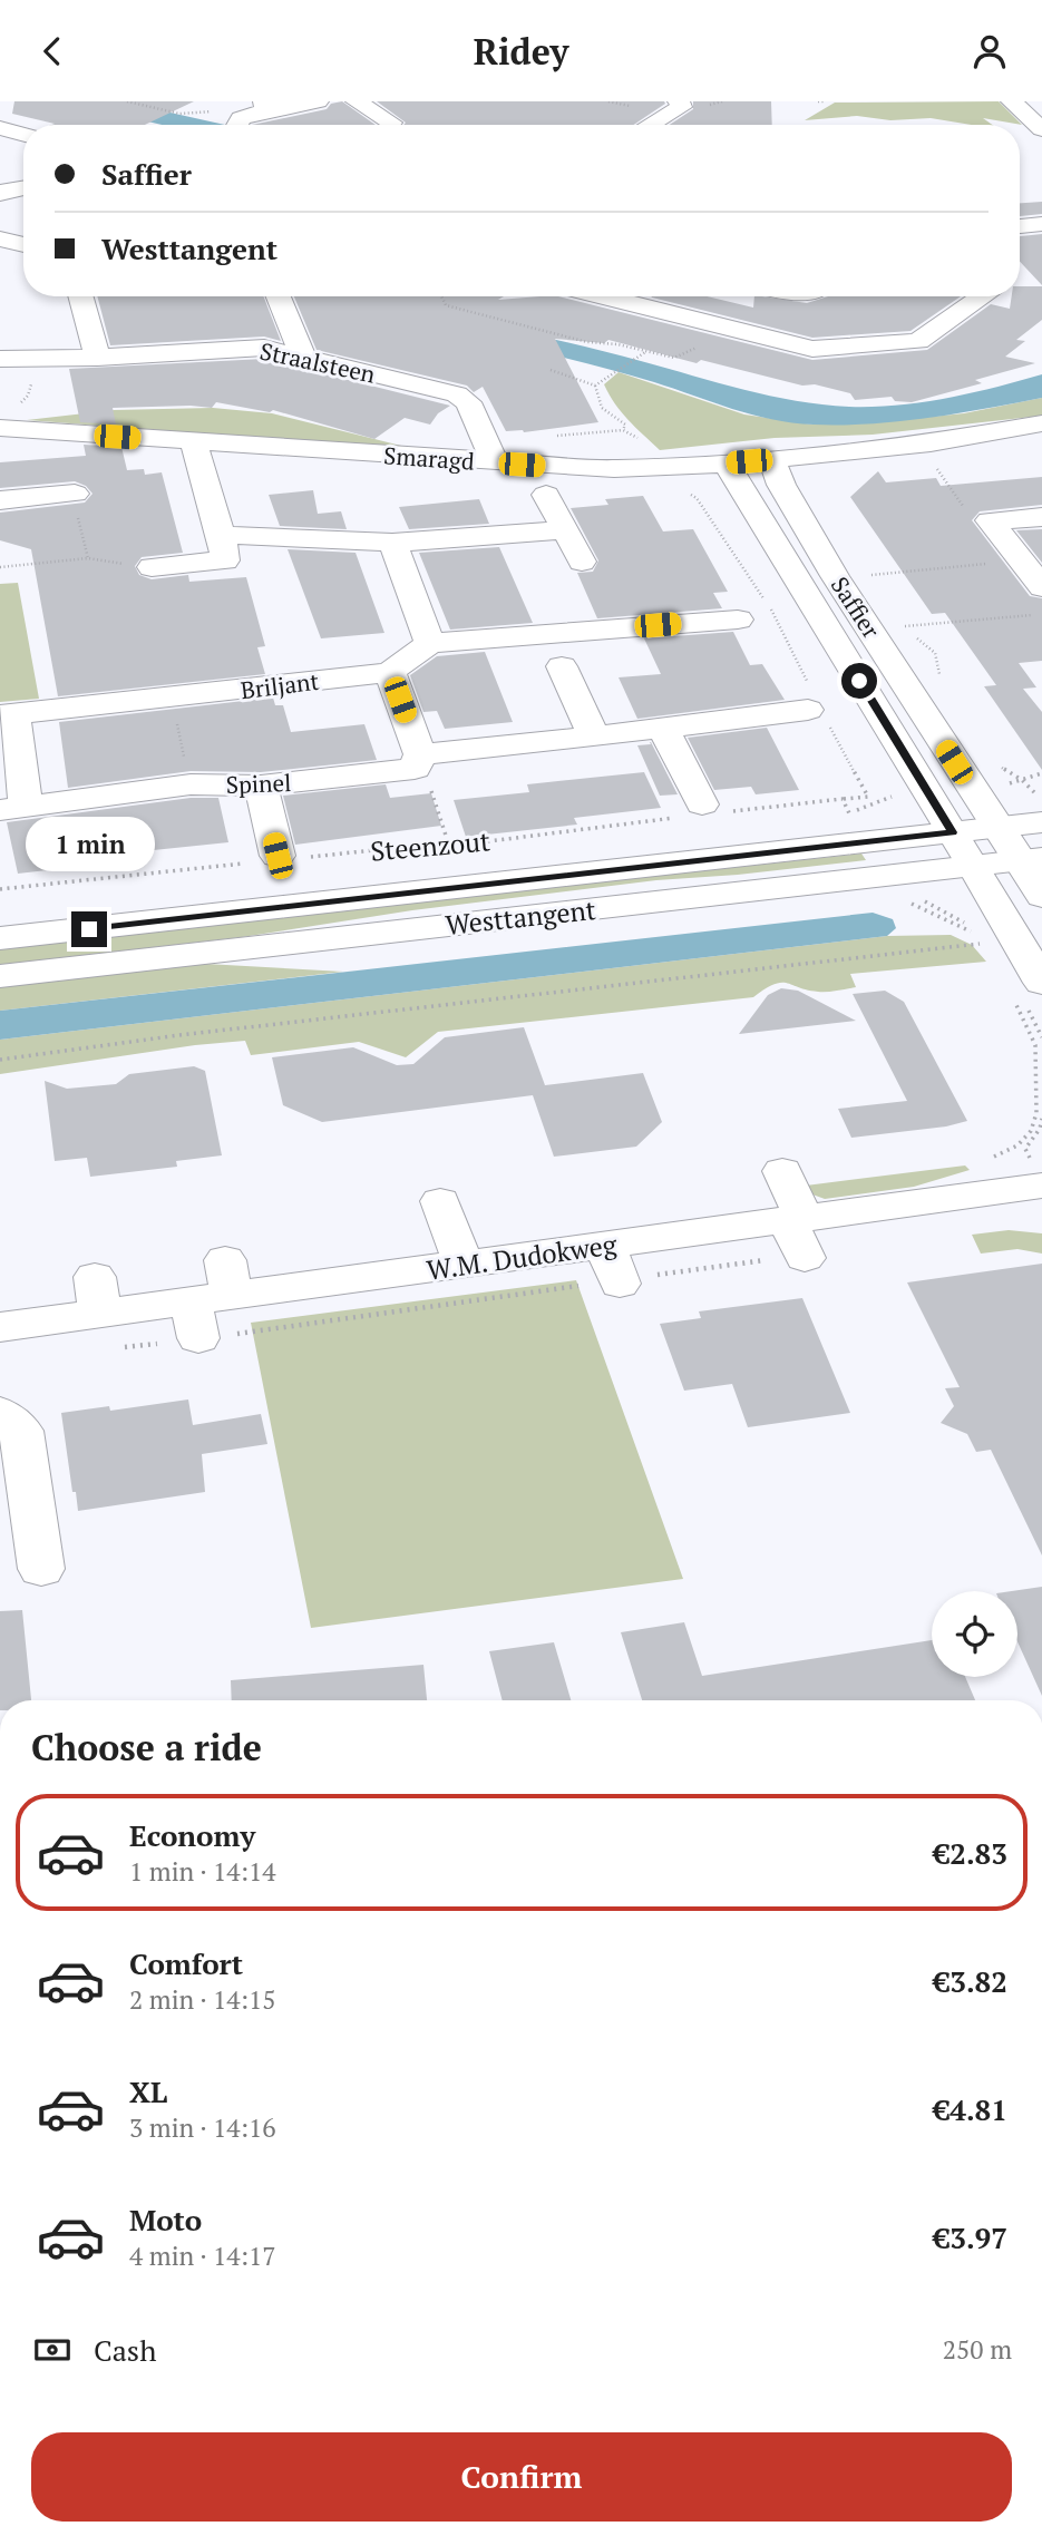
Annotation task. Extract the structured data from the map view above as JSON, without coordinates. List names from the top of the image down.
{
  "streets": {
    "street": [
      "Straalsteen",
      "Smaragd",
      "Saffier",
      "Briljant",
      "Spinel",
      "Westtangent",
      "W.M. Dudokweg"
    ],
    "path": ["Steenzout"]
  },
  "crossings": [
    ["Straalsteen", "Smaragd"],
    ["Smaragd", "Saffier"],
    ["Saffier", "Westtangent"],
    ["Briljant", "Spinel"],
    ["Steenzout", "Westtangent"]
  ],
  "page": {
    "header": "Ridey",
    "banner": ["Saffier", "Westtangent"],
    "bubble": "1 min",
    "heading": "Choose a ride",
    "list": [
      {
        "name": "Economy",
        "note": "1 min · 14:14",
        "value": "€2.83"
      },
      {
        "name": "Comfort",
        "note": "2 min · 14:15",
        "value": "€3.82"
      },
      {
        "name": "XL",
        "note": "3 min · 14:16",
        "value": "€4.81"
      },
      {
        "name": "Moto",
        "note": "4 min · 14:17",
        "value": "€3.97"
      }
    ],
    "pay": ["Cash", "250 m"],
    "buttons": "Confirm"
  }
}
